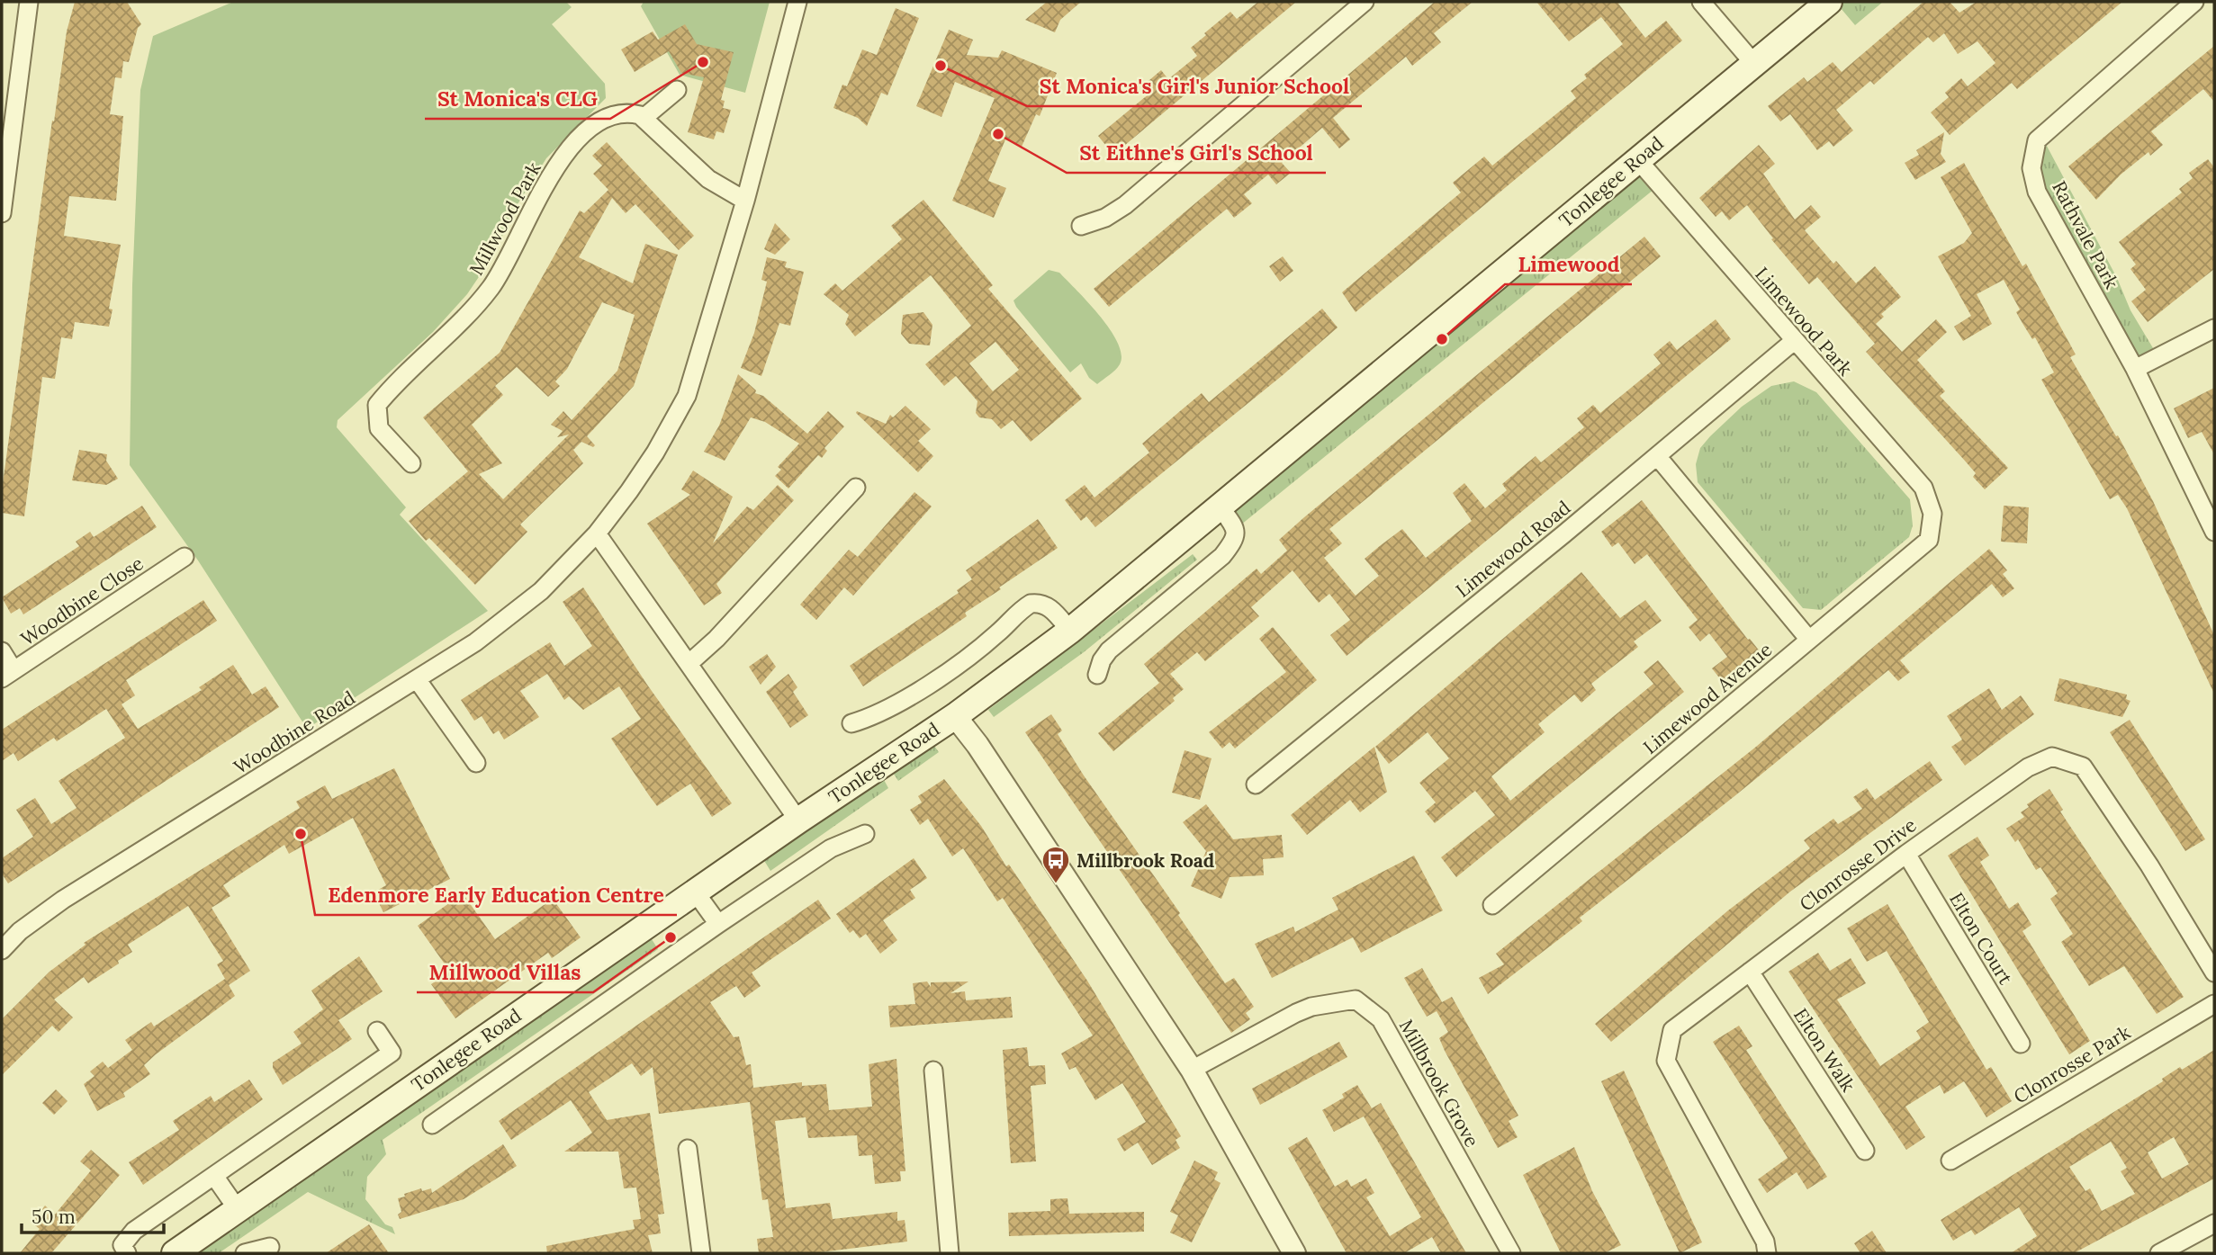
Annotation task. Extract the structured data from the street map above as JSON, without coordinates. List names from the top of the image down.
{
  "streets": {
    "main road": ["Tonlegee Road"],
    "street": [
      "Millwood Park",
      "Rathvale Park",
      "Limewood Park",
      "Limewood Road",
      "Woodbine Close",
      "Limewood Avenue",
      "Woodbine Road",
      "Clonrosse Drive",
      "Elton Court",
      "Elton Walk",
      "Clonrosse Park",
      "Millbrook Grove"
    ]
  },
  "crossings": [
    ["Tonlegee Road", "Limewood Park"],
    ["Limewood Park", "Limewood Road"],
    ["Limewood Park", "Limewood Avenue"],
    ["Clonrosse Drive", "Elton Court"],
    ["Clonrosse Drive", "Elton Walk"]
  ],
  "places": {
    "other": [
      "St Monica's CLG",
      "St Monica's Girl's Junior School",
      "St Eithne's Girl's School",
      "Limewood",
      "Edenmore Early Education Centre",
      "Millwood Villas"
    ],
    "bus stop": ["Millbrook Road"]
  },
  "scale_bar": "50 m"
}
